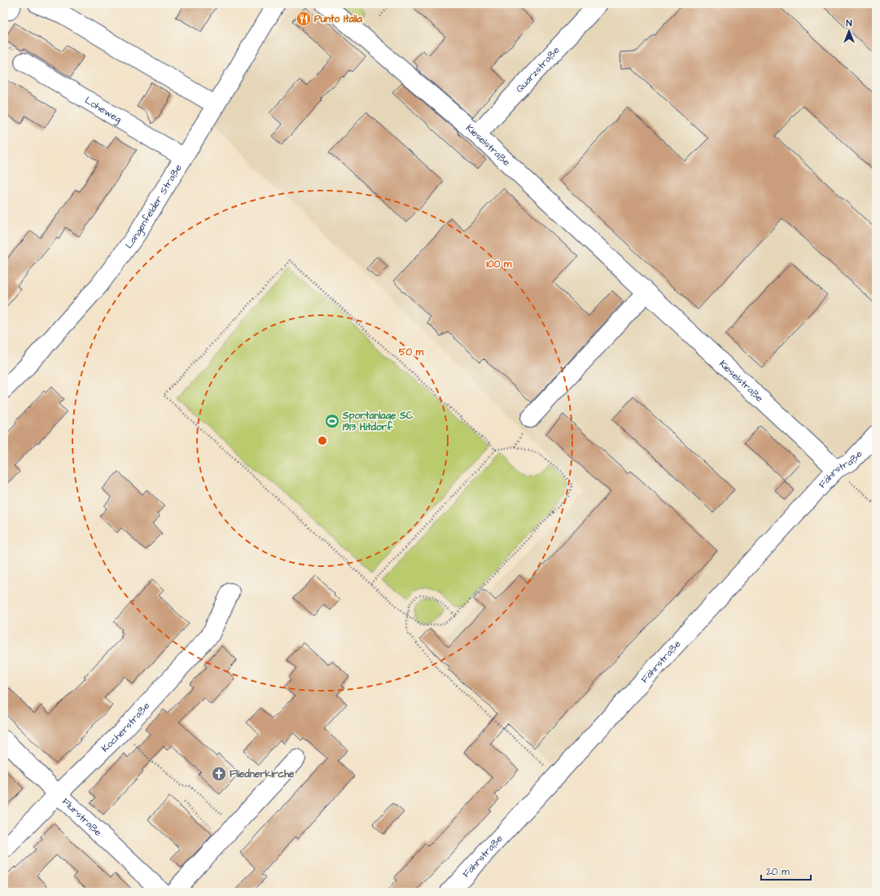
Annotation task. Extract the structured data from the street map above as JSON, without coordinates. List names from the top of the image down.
{
  "streets": {
    "street": [
      "Quarzstraße",
      "Loheweg",
      "Kieselstraße",
      "Langenfelder Straße",
      "Fährstraße",
      "Kocherstraße",
      "Flurstraße"
    ]
  },
  "crossings": [
    ["Quarzstraße", "Kieselstraße"],
    ["Loheweg", "Langenfelder Straße"],
    ["Kieselstraße", "Fährstraße"],
    ["Kocherstraße", "Flurstraße"]
  ],
  "places": {
    "restaurant": ["Punto Italia"],
    "sports": ["Sportanlage SC 1913 Hitdorf"],
    "church": ["Fliednerkirche"]
  },
  "scale_bar": "20 m",
  "north": "top",
  "rings": ["100 m", "50 m"]
}
